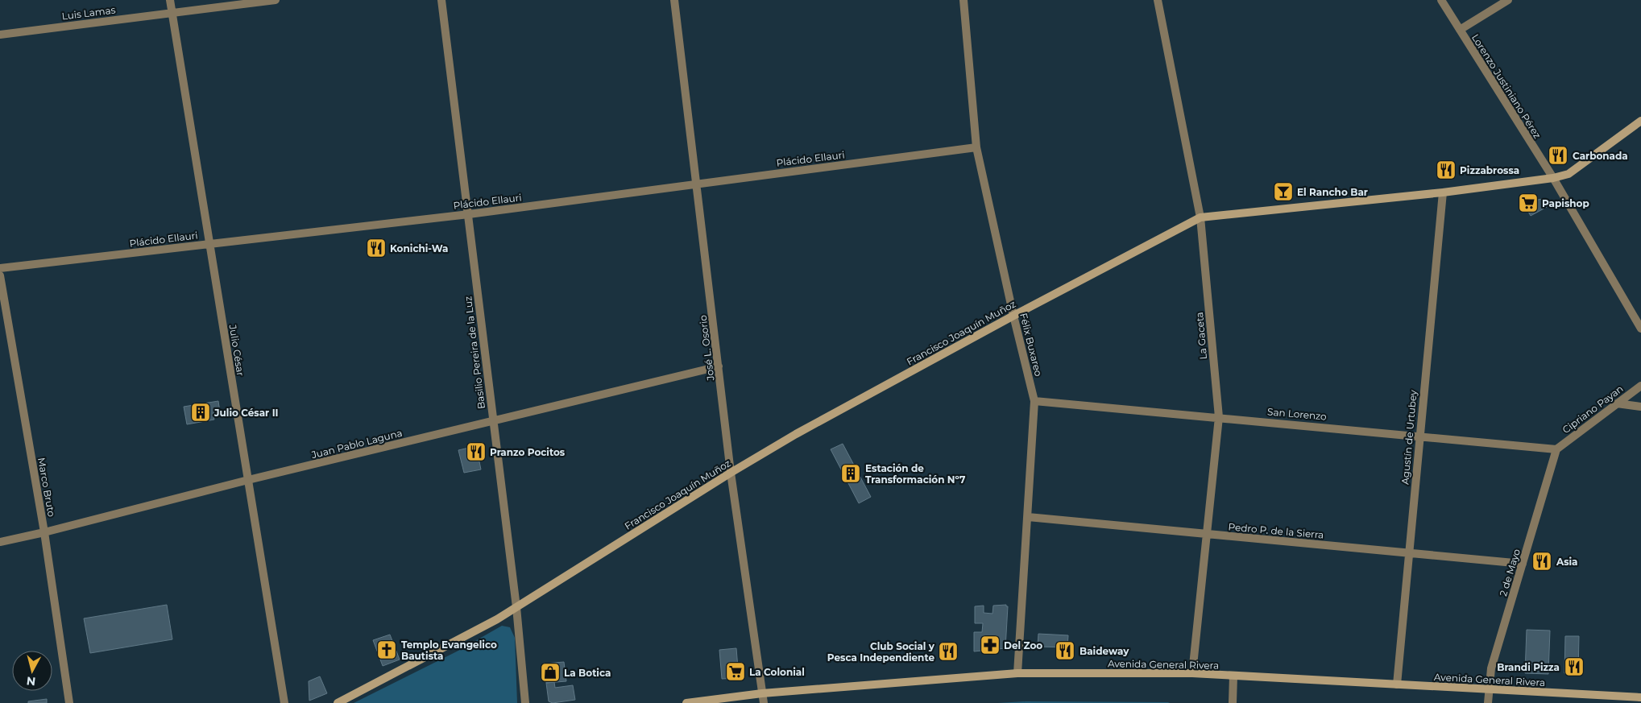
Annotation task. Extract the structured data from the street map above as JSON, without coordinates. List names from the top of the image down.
{
  "streets": {
    "street": [
      "Luis Lamas",
      "Lorenzo Justiniano Pérez",
      "Plácido Ellauri",
      "Francisco Joaquín Muñoz",
      "La Gaceta",
      "Félix Buxareo",
      "José L. Osorio",
      "Julio César",
      "Basilio Pereira de la Luz",
      "Cipriano Payan",
      "San Lorenzo",
      "Agustín de Urtubey",
      "Juan Pablo Laguna",
      "Marco Bruto",
      "Pedro P. de la Sierra",
      "2 de Mayo",
      "Avenida General Rivera"
    ]
  },
  "crossings": [
    ["Luis Lamas", "Julio César"],
    ["Lorenzo Justiniano Pérez", "Francisco Joaquín Muñoz"],
    ["Plácido Ellauri", "Félix Buxareo"],
    ["Plácido Ellauri", "José L. Osorio"],
    ["Plácido Ellauri", "Julio César"],
    ["Plácido Ellauri", "Basilio Pereira de la Luz"],
    ["Francisco Joaquín Muñoz", "La Gaceta"],
    ["Francisco Joaquín Muñoz", "Félix Buxareo"],
    ["Francisco Joaquín Muñoz", "José L. Osorio"],
    ["Francisco Joaquín Muñoz", "Basilio Pereira de la Luz"],
    ["Francisco Joaquín Muñoz", "Agustín de Urtubey"],
    ["La Gaceta", "San Lorenzo"],
    ["La Gaceta", "Pedro P. de la Sierra"],
    ["La Gaceta", "Avenida General Rivera"],
    ["Félix Buxareo", "San Lorenzo"],
    ["Félix Buxareo", "Pedro P. de la Sierra"],
    ["Félix Buxareo", "Avenida General Rivera"],
    ["José L. Osorio", "Juan Pablo Laguna"],
    ["José L. Osorio", "Avenida General Rivera"],
    ["Julio César", "Juan Pablo Laguna"],
    ["Basilio Pereira de la Luz", "Juan Pablo Laguna"],
    ["Cipriano Payan", "San Lorenzo"],
    ["Cipriano Payan", "2 de Mayo"],
    ["San Lorenzo", "Agustín de Urtubey"],
    ["San Lorenzo", "2 de Mayo"],
    ["Agustín de Urtubey", "Pedro P. de la Sierra"],
    ["Agustín de Urtubey", "Avenida General Rivera"],
    ["Juan Pablo Laguna", "Marco Bruto"],
    ["Pedro P. de la Sierra", "2 de Mayo"],
    ["2 de Mayo", "Avenida General Rivera"]
  ],
  "places": {
    "restaurant": [
      "Carbonada",
      "Pizzabrossa",
      "Konichi-Wa",
      "Pranzo Pocitos",
      "Asia",
      "Baideway",
      "Club Social y Pesca Independiente",
      "Brandi Pizza"
    ],
    "bar": ["El Rancho Bar"],
    "supermarket": ["Papishop", "La Colonial"],
    "building": ["Julio César II", "Estación de Transformación Nº7"],
    "pharmacy": ["Del Zoo"],
    "church": ["Templo Evangelico Bautista"],
    "shop": ["La Botica"]
  },
  "north": "bottom"
}
